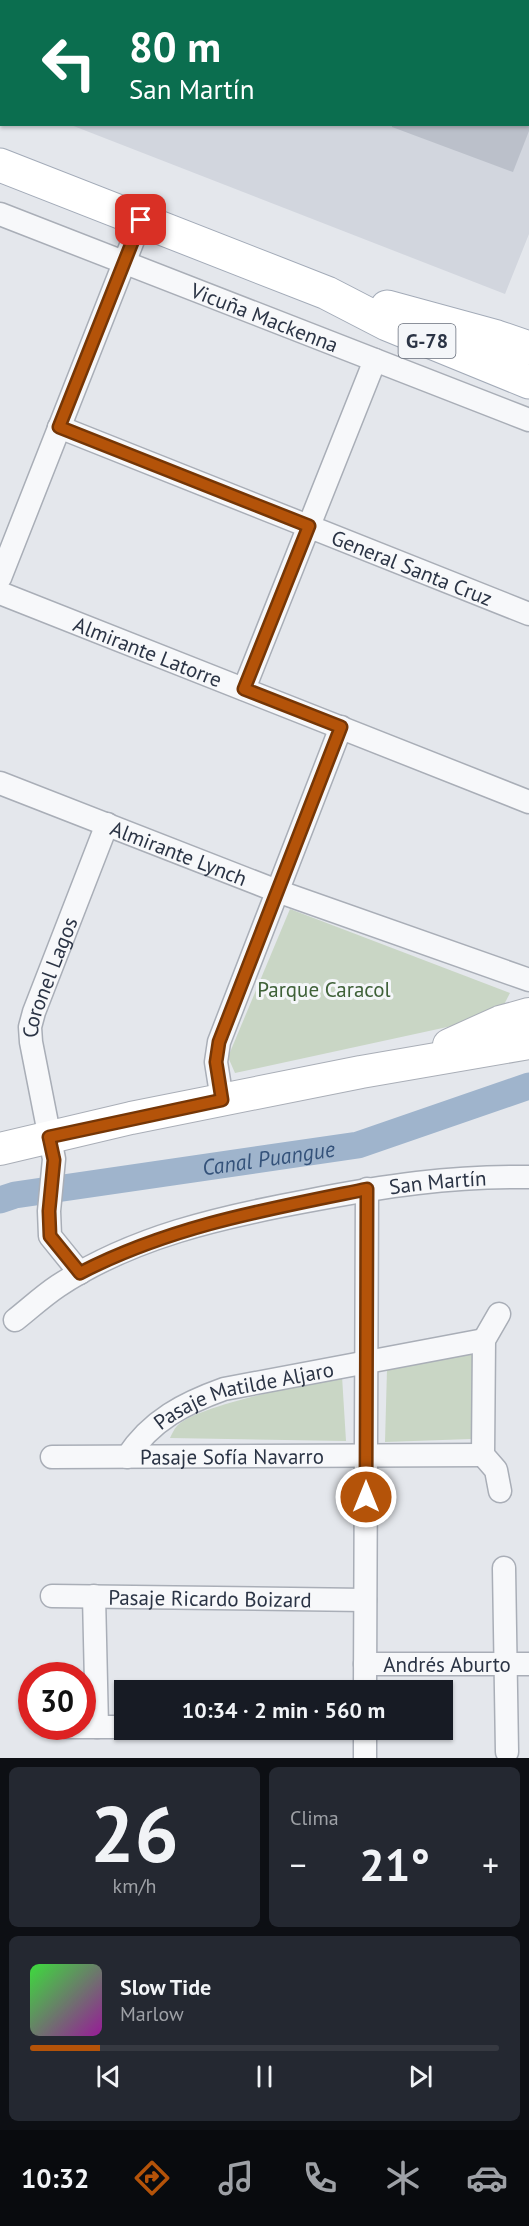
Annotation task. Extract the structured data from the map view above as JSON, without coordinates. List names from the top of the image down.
{
  "streets": {
    "main road": ["Vicuña Mackenna", "G-78"],
    "street": [
      "General Santa Cruz",
      "Almirante Latorre",
      "Almirante Lynch",
      "Coronel Lagos",
      "San Martín",
      "Pasaje Matilde Aljaro",
      "Pasaje Sofía Navarro",
      "Pasaje Ricardo Boizard",
      "Andrés Aburto"
    ]
  },
  "crossings": [
    ["Almirante Lynch", "Coronel Lagos"],
    ["Coronel Lagos", "San Martín"],
    ["Pasaje Matilde Aljaro", "Pasaje Sofía Navarro"]
  ],
  "water": ["Canal Puangue"],
  "parks": ["Parque Caracol"],
  "page": {
    "turn": ["80 m", "San Martín"],
    "limit": "30",
    "trip": "10:34 · 2 min · 560 m",
    "tile": [
      ["26", "km/h"],
      "Clima"
    ],
    "heat": ["−", "21°", "+"],
    "song": ["Slow Tide", "Marlow"],
    "tabs": "10:32"
  }
}
